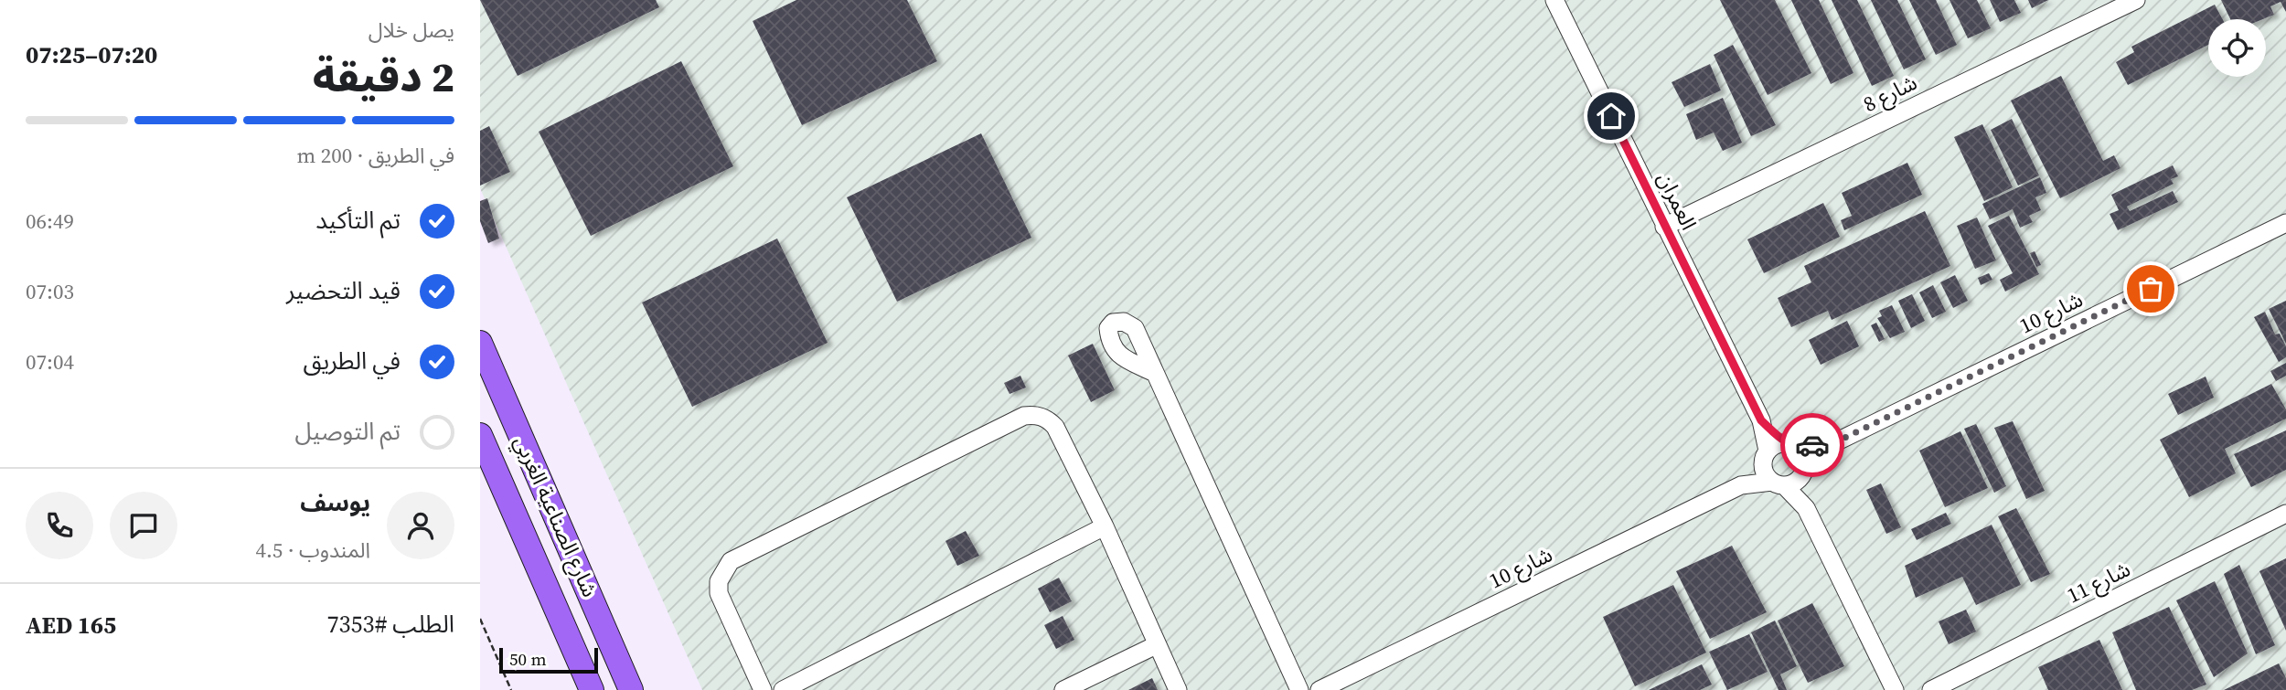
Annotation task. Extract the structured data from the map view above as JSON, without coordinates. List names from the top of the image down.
{
  "streets": {
    "main road": ["شارع الصناعية الغربي"],
    "street": [
      "شارع 8",
      "العمران",
      "شارع 10",
      "شارع 11"
    ]
  },
  "crossings": [
    ["شارع 8", "العمران"],
    ["العمران", "شارع 10"]
  ],
  "scale_bar": "50 m",
  "page": {
    "heading": ["2 دقيقة", "يصل خلال", "07:20–07:25"],
    "panel": [
      "يوسف",
      "المندوب · 4.5",
      "الطلب #7353",
      "AED 165"
    ],
    "bar": "في الطريق · 200 m",
    "list": [
      ["تم التأكيد", "06:49"],
      ["قيد التحضير", "07:03"],
      ["في الطريق", "07:04"],
      "تم التوصيل"
    ],
    "scale": "50 m"
  }
}
